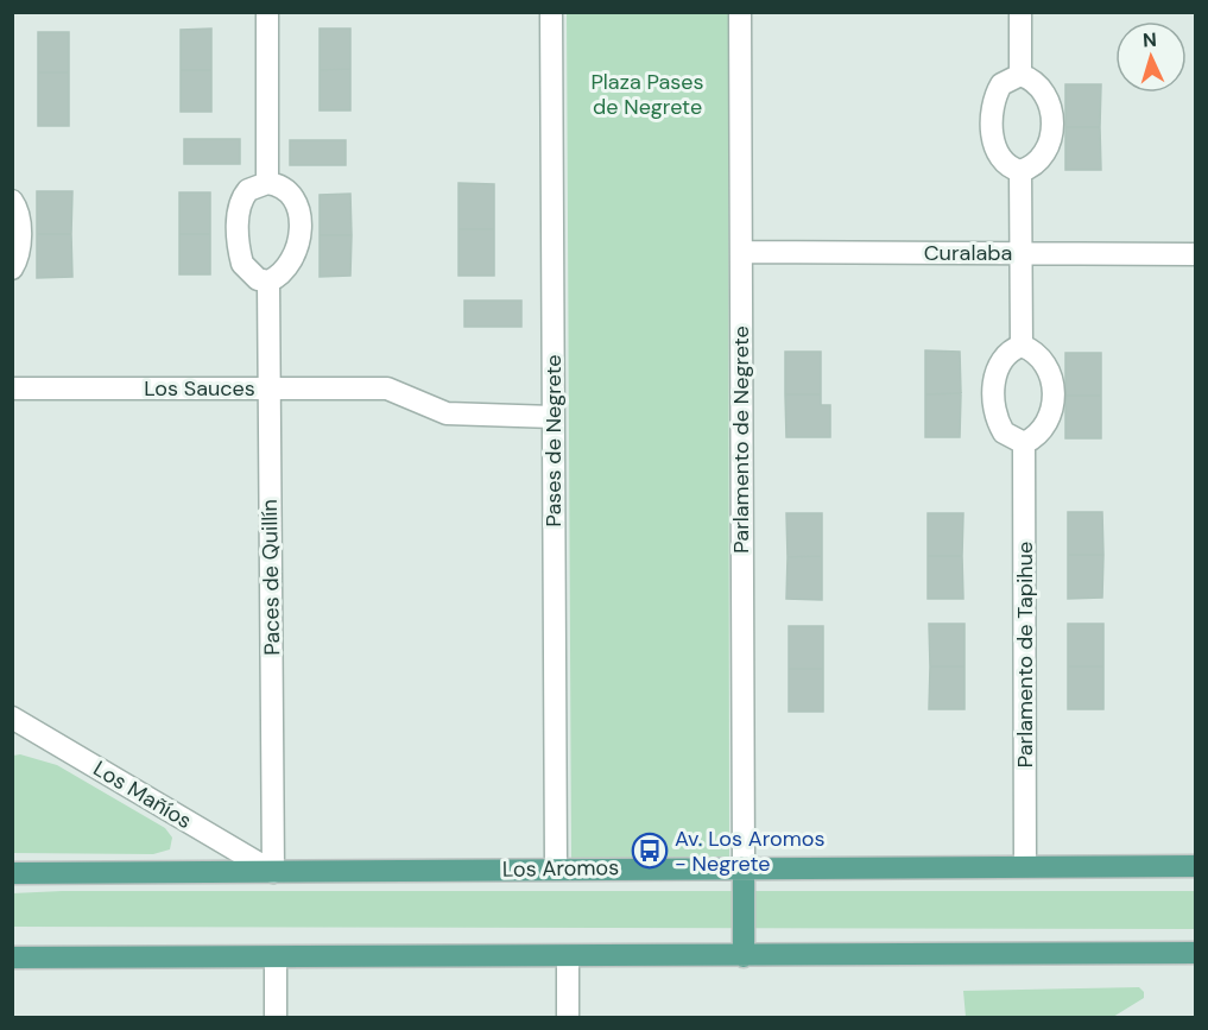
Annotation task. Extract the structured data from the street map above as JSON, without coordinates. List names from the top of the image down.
{
  "streets": {
    "main road": ["Los Aromos"],
    "street": [
      "Curalaba",
      "Los Sauces",
      "Parlamento de Negrete",
      "Pases de Negrete",
      "Paces de Quillín",
      "Parlamento de Tapihue",
      "Los Mañíos"
    ]
  },
  "crossings": [
    ["Curalaba", "Parlamento de Negrete"],
    ["Los Sauces", "Pases de Negrete"],
    ["Los Sauces", "Paces de Quillín"],
    ["Parlamento de Negrete", "Los Aromos"],
    ["Pases de Negrete", "Los Aromos"],
    ["Paces de Quillín", "Los Mañíos"],
    ["Paces de Quillín", "Los Aromos"],
    ["Parlamento de Tapihue", "Los Aromos"],
    ["Los Mañíos", "Los Aromos"]
  ],
  "parks": ["Plaza Pases de Negrete"],
  "places": {
    "bus stop": ["Av. Los Aromos - Negrete"]
  },
  "north": "top"
}
